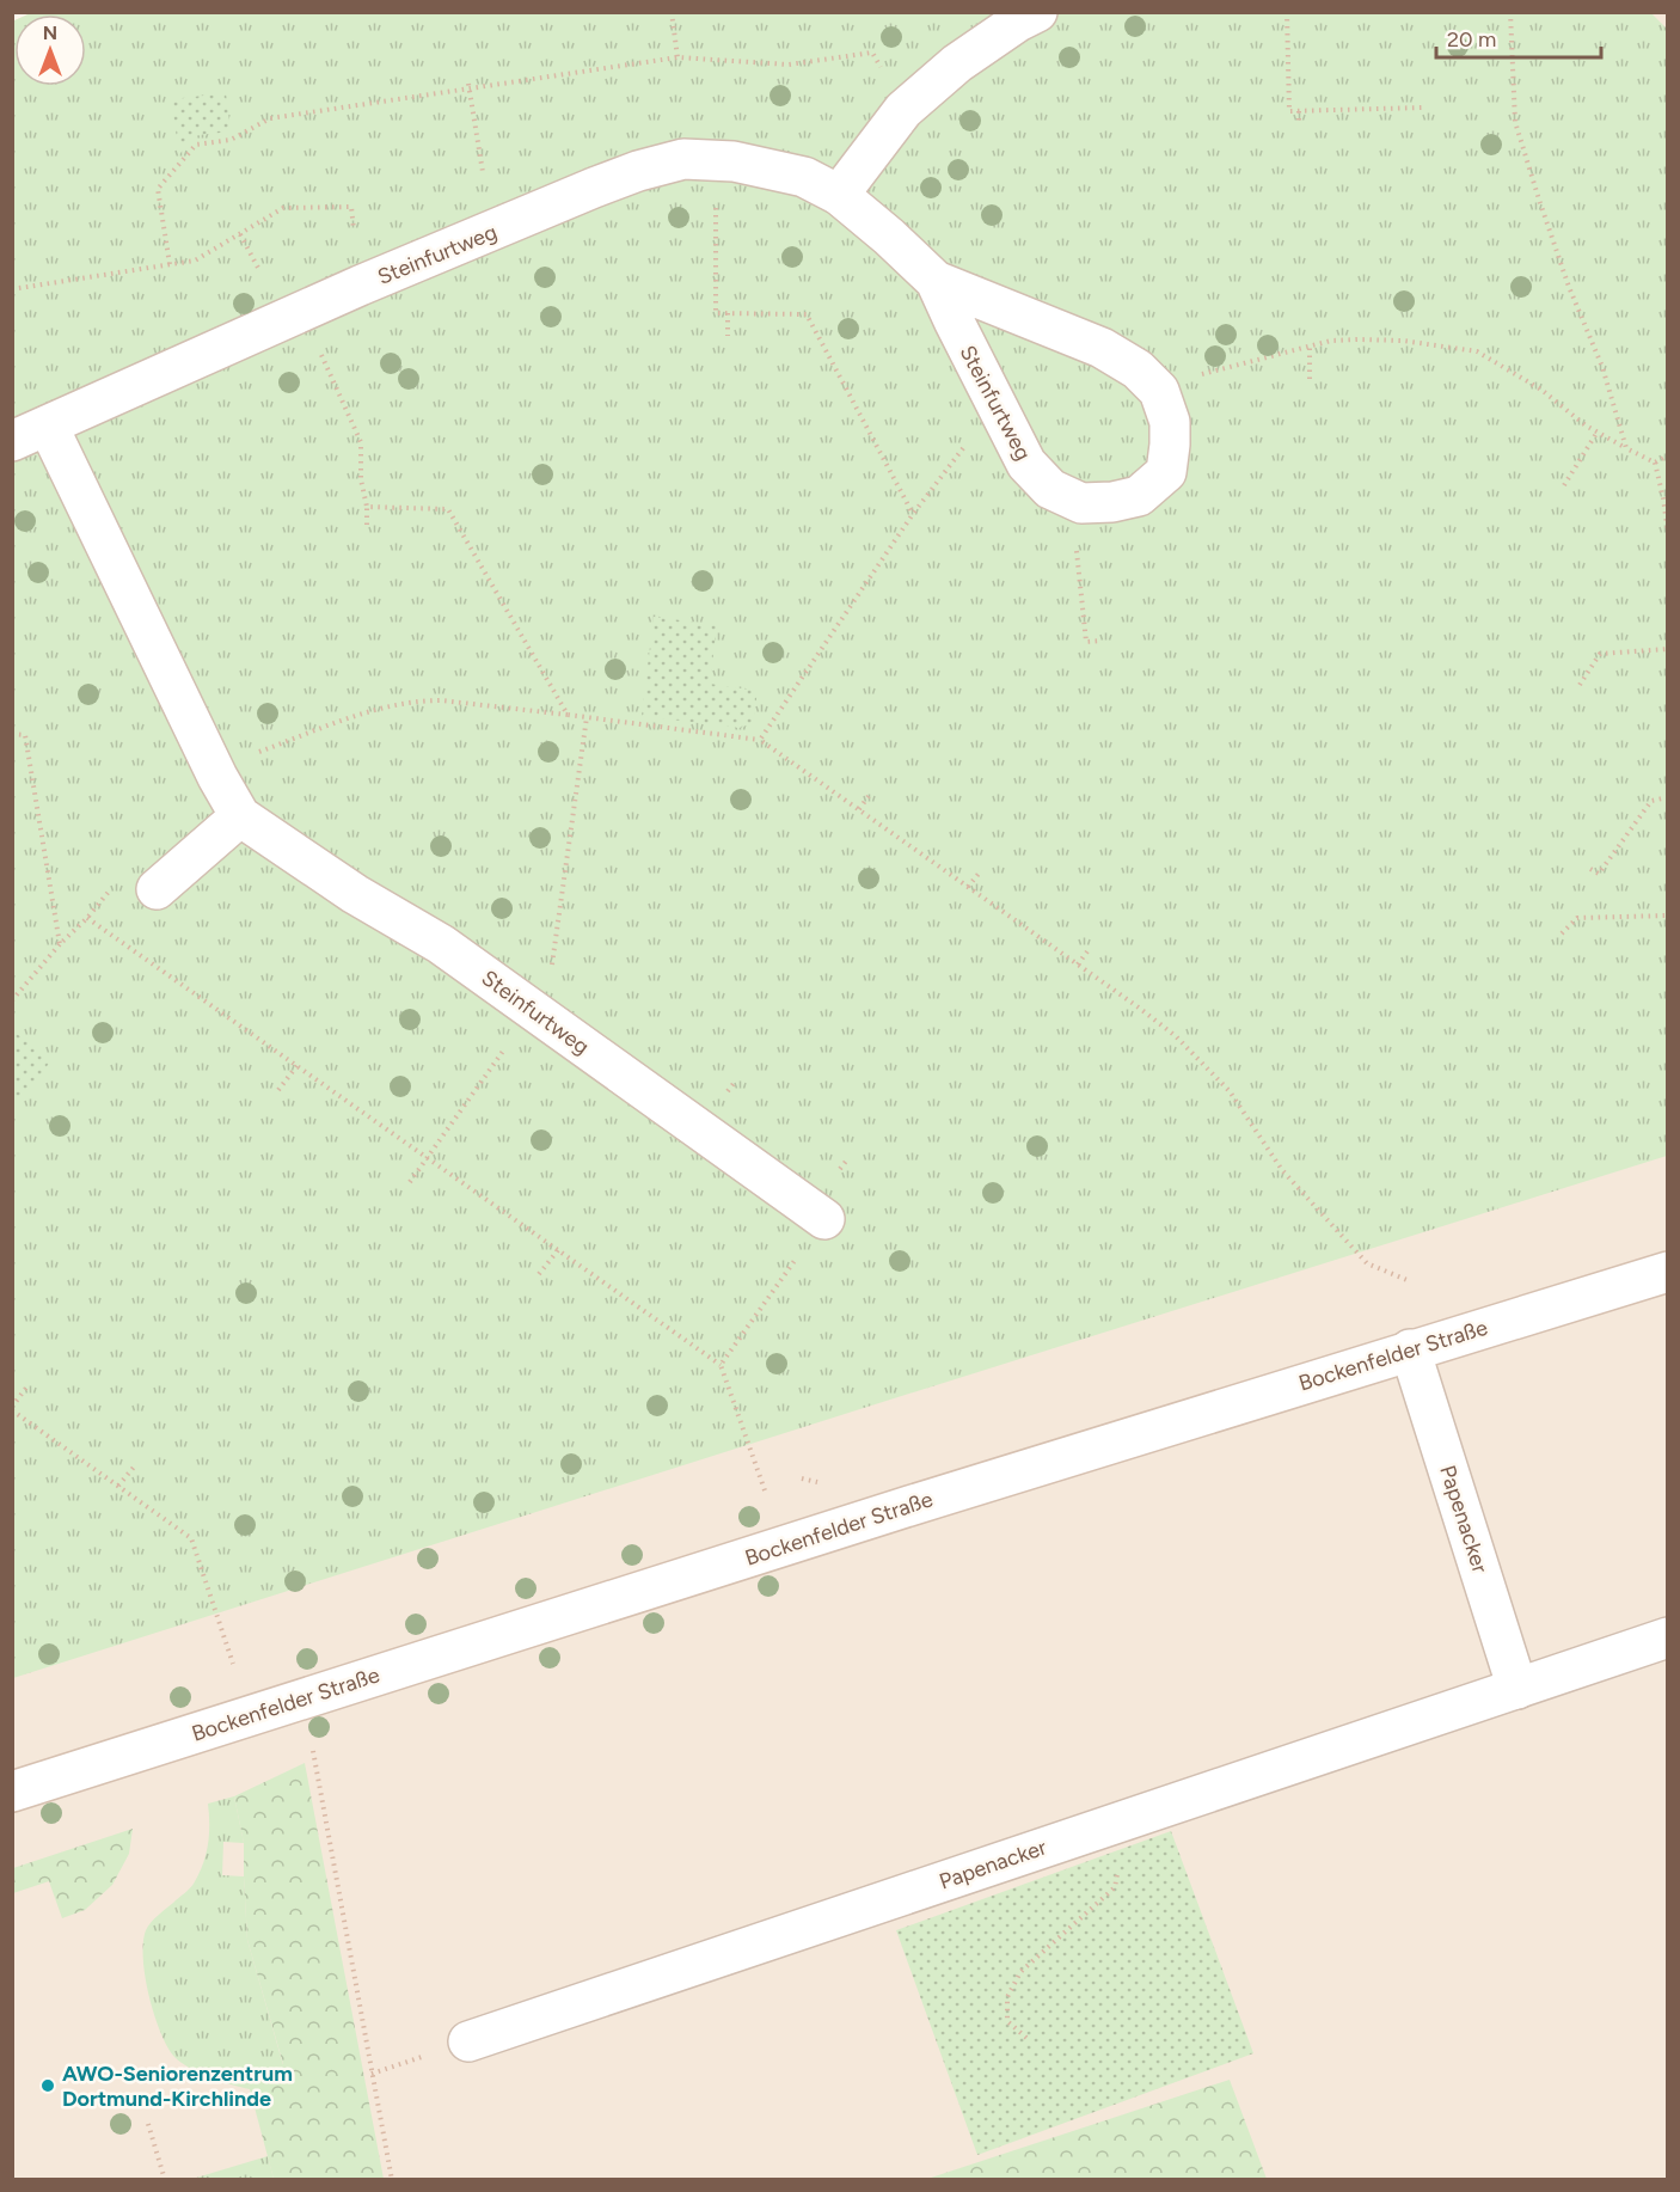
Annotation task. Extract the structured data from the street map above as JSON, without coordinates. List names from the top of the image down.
{
  "streets": {
    "street": ["Steinfurtweg", "Bockenfelder Straße", "Papenacker"]
  },
  "crossings": [
    ["Bockenfelder Straße", "Papenacker"]
  ],
  "places": ["AWO-Seniorenzentrum Dortmund-Kirchlinde"],
  "scale_bar": "20 m",
  "north": "top"
}
